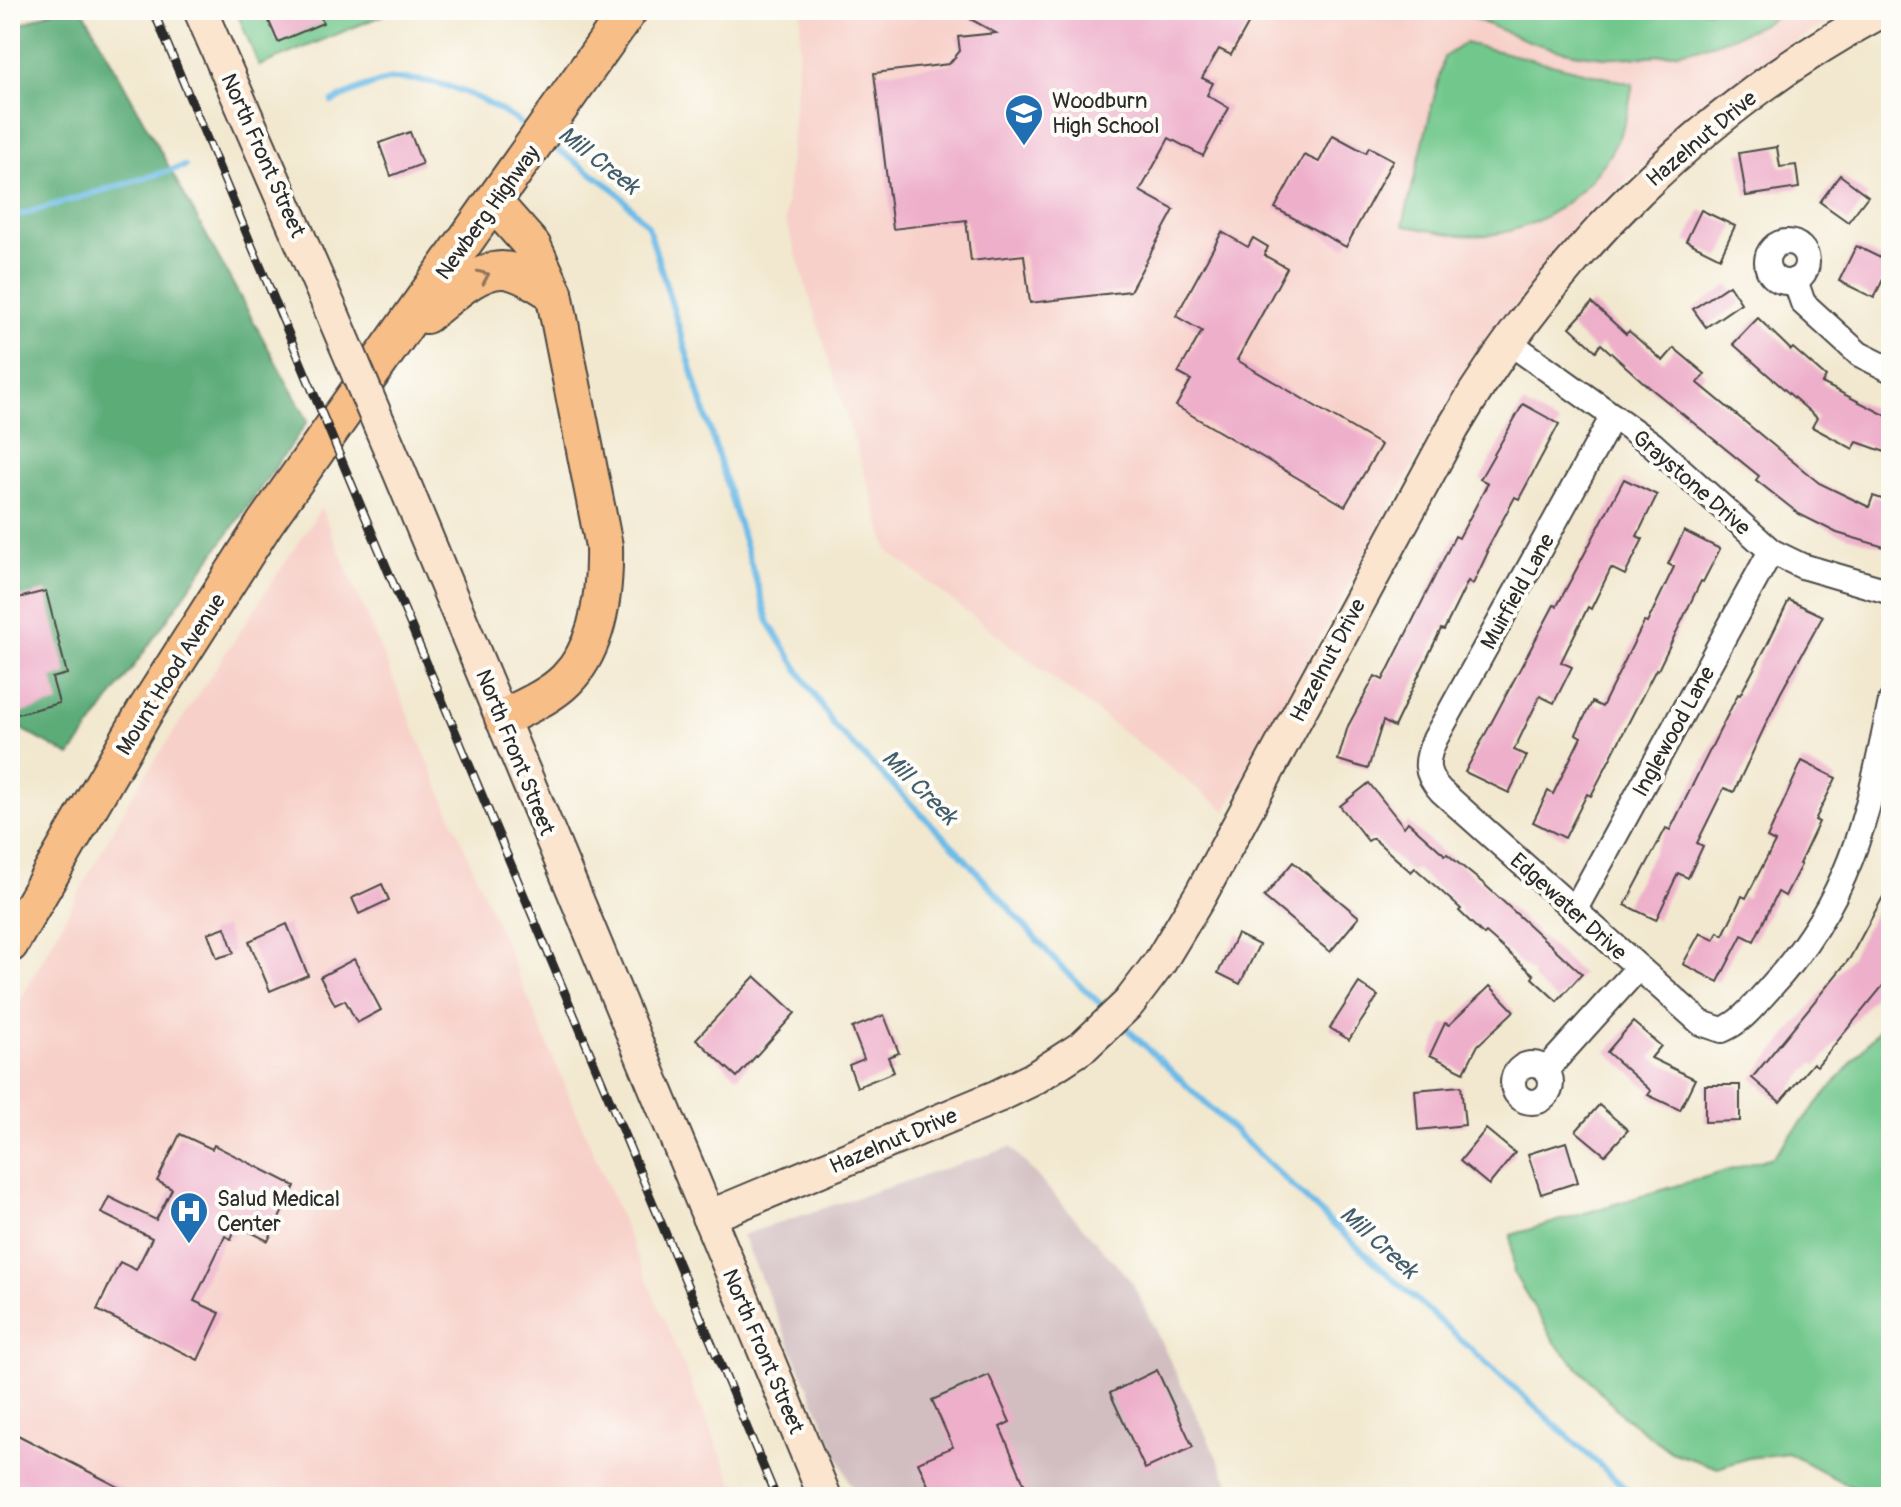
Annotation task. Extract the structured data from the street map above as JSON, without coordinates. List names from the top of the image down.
{
  "streets": {
    "main road": ["Newberg Highway", "Mount Hood Avenue"],
    "street": [
      "Hazelnut Drive",
      "North Front Street",
      "Graystone Drive",
      "Muirfield Lane",
      "Inglewood Lane",
      "Edgewater Drive"
    ]
  },
  "crossings": [
    ["Hazelnut Drive", "North Front Street"],
    ["Hazelnut Drive", "Graystone Drive"],
    ["Newberg Highway", "Mount Hood Avenue"],
    ["Graystone Drive", "Muirfield Lane"],
    ["Graystone Drive", "Inglewood Lane"],
    ["Muirfield Lane", "Edgewater Drive"],
    ["Inglewood Lane", "Edgewater Drive"]
  ],
  "water": ["Mill Creek"],
  "places": {
    "school or university": ["Woodburn High School"],
    "hospital": ["Salud Medical Center"]
  }
}
